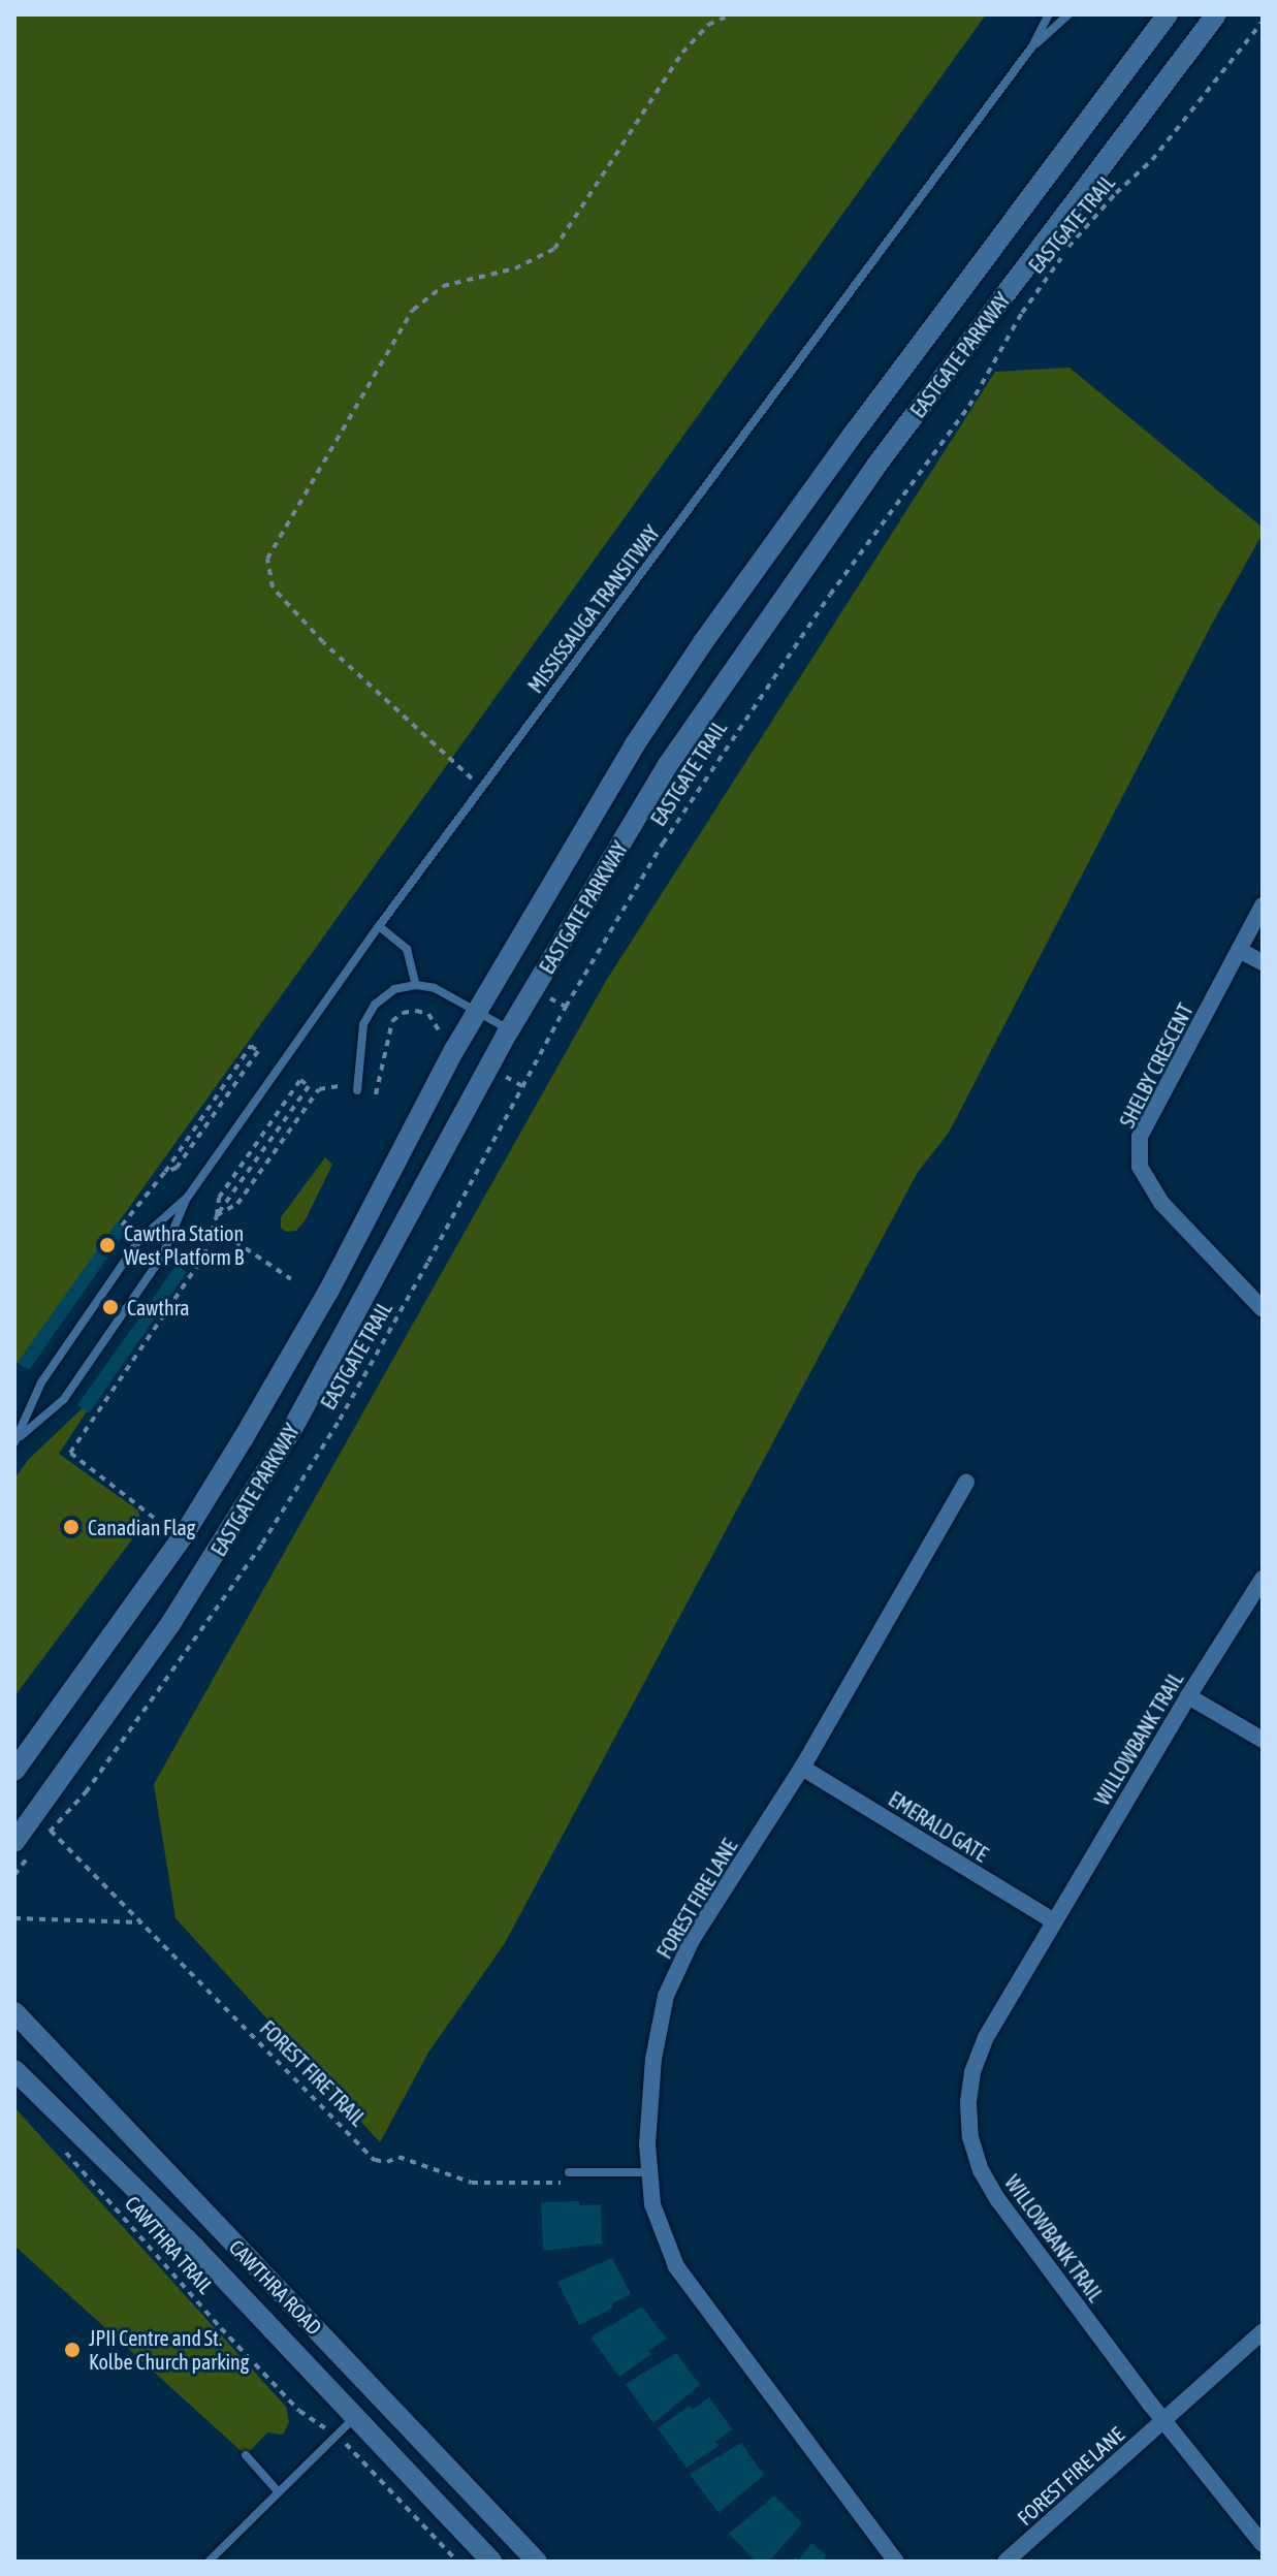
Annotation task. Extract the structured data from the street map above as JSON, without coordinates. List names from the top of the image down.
{
  "streets": {
    "main road": ["EASTGATE PARKWAY", "CAWTHRA ROAD"],
    "street": [
      "SHELBY CRESCENT",
      "WILLOWBANK TRAIL",
      "EMERALD GATE",
      "FOREST FIRE LANE"
    ],
    "lane": ["MISSISSAUGA TRANSITWAY"],
    "path": ["EASTGATE TRAIL", "FOREST FIRE TRAIL", "CAWTHRA TRAIL"]
  },
  "crossings": [
    ["EASTGATE TRAIL", "FOREST FIRE TRAIL"],
    ["WILLOWBANK TRAIL", "EMERALD GATE"],
    ["WILLOWBANK TRAIL", "FOREST FIRE LANE"],
    ["EMERALD GATE", "FOREST FIRE LANE"]
  ],
  "places": [
    "Cawthra Station West Platform B",
    "Cawthra",
    "Canadian Flag",
    "JPII Centre and St. Kolbe Church parking"
  ]
}
